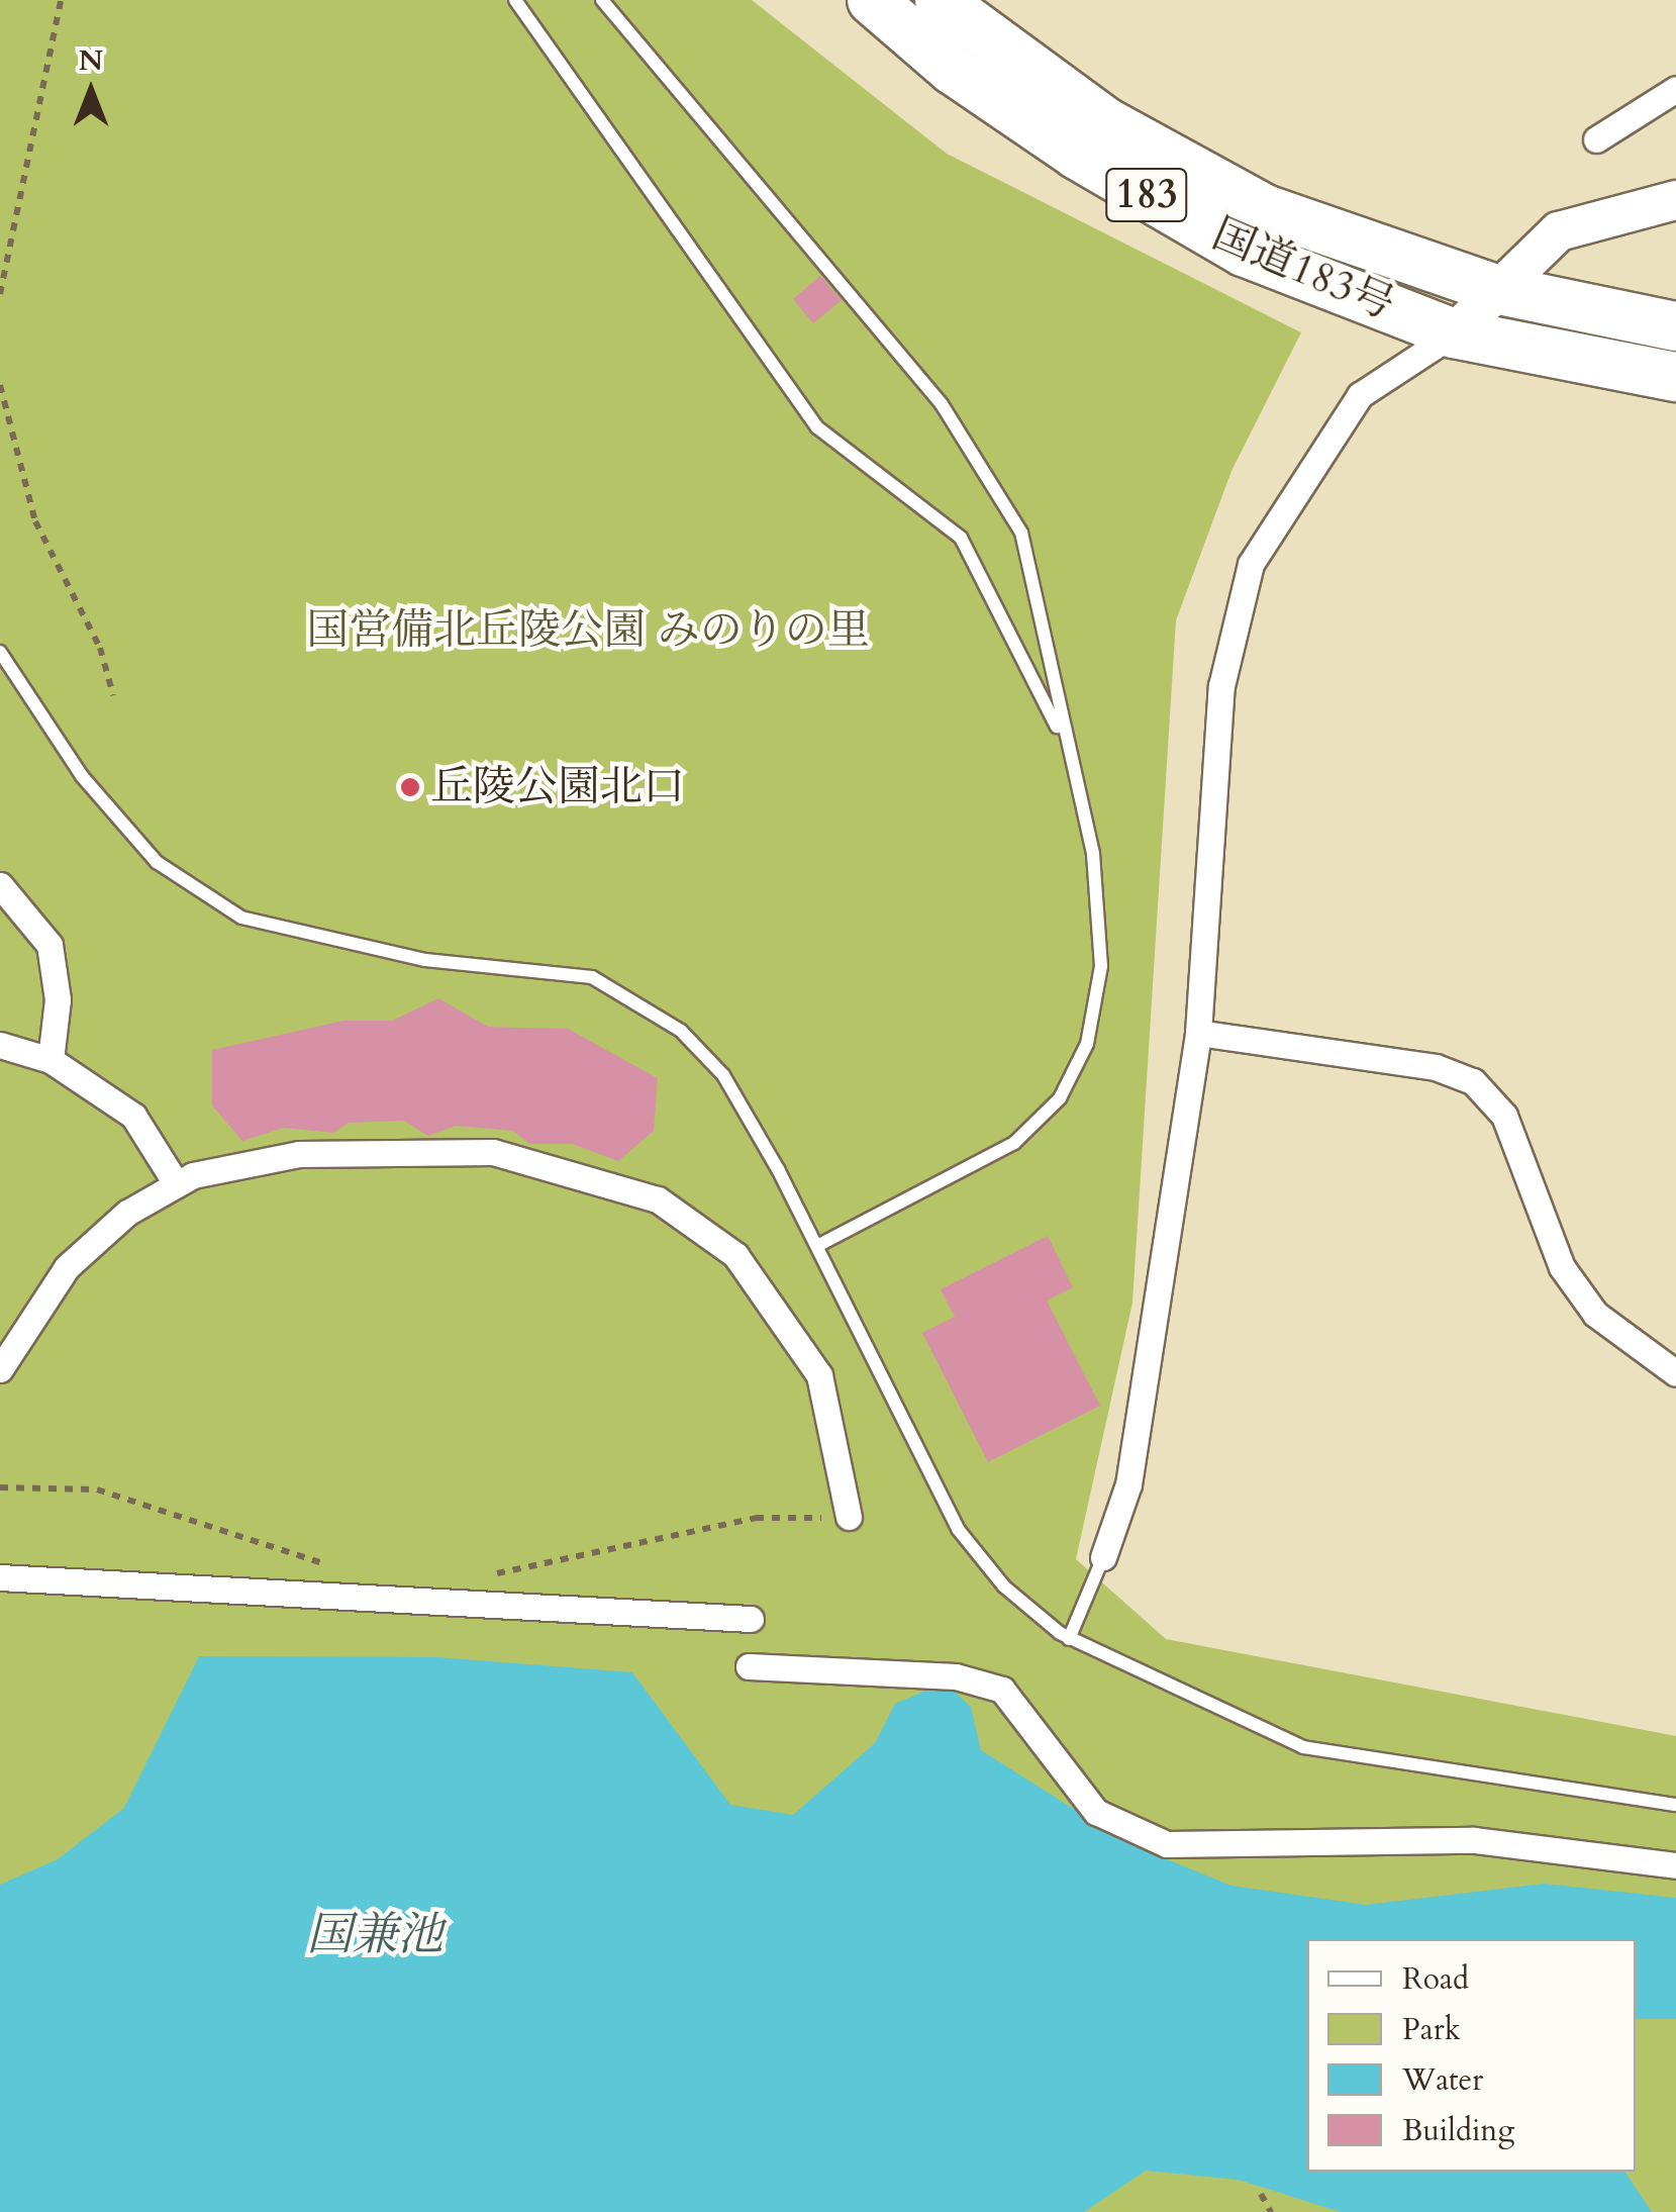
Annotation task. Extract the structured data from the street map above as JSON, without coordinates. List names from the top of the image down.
{
  "streets": {
    "highway": ["183", "国道183号"]
  },
  "water": ["国兼池"],
  "parks": ["国営備北丘陵公園 みのりの里"],
  "places": ["丘陵公園北口"],
  "legend": [
    "Road",
    "Park",
    "Water",
    "Building"
  ],
  "north": "top"
}
